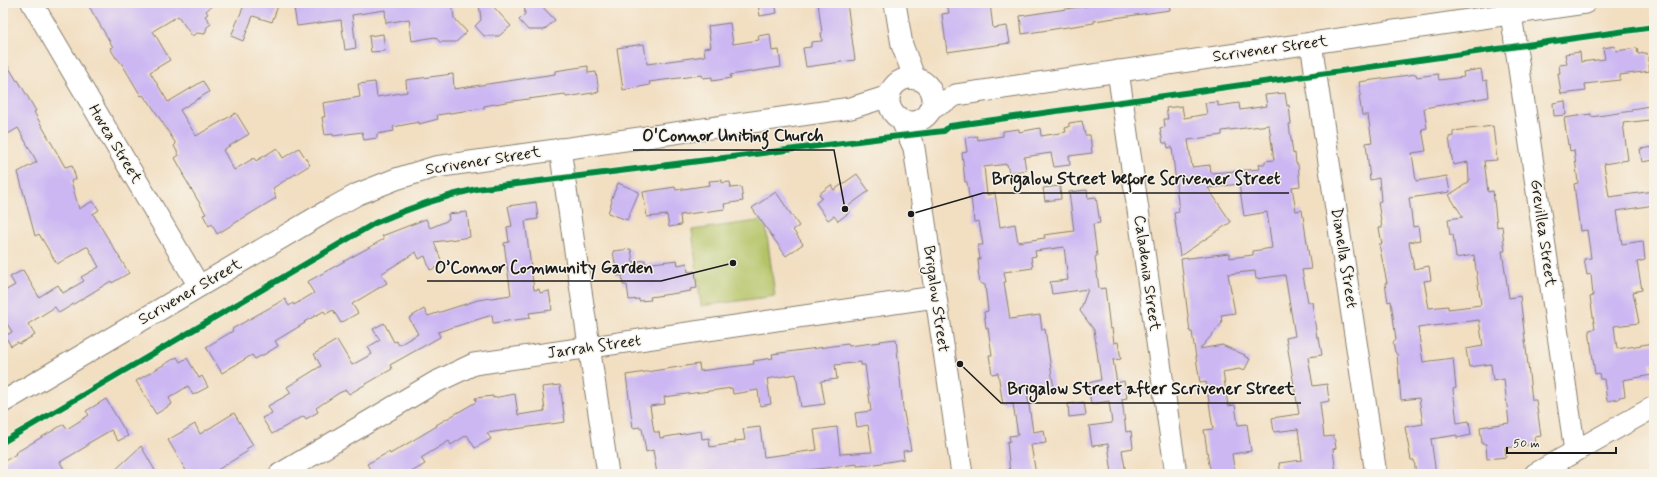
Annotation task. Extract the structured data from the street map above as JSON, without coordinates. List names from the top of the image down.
{
  "streets": {
    "street": [
      "Scrivener Street",
      "Hovea Street",
      "Grevillea Street",
      "Dianella Street",
      "Caladenia Street",
      "Brigalow Street",
      "Jarrah Street"
    ]
  },
  "crossings": [
    ["Scrivener Street", "Hovea Street"],
    ["Scrivener Street", "Grevillea Street"],
    ["Scrivener Street", "Dianella Street"],
    ["Scrivener Street", "Caladenia Street"],
    ["Scrivener Street", "Brigalow Street"],
    ["Brigalow Street", "Jarrah Street"]
  ],
  "places": [
    "O'Connor Uniting Church",
    "Brigalow Street before Scrivener Street",
    "O’Connor Community Garden",
    "Brigalow Street after Scrivener Street"
  ],
  "scale_bar": "50 m"
}
